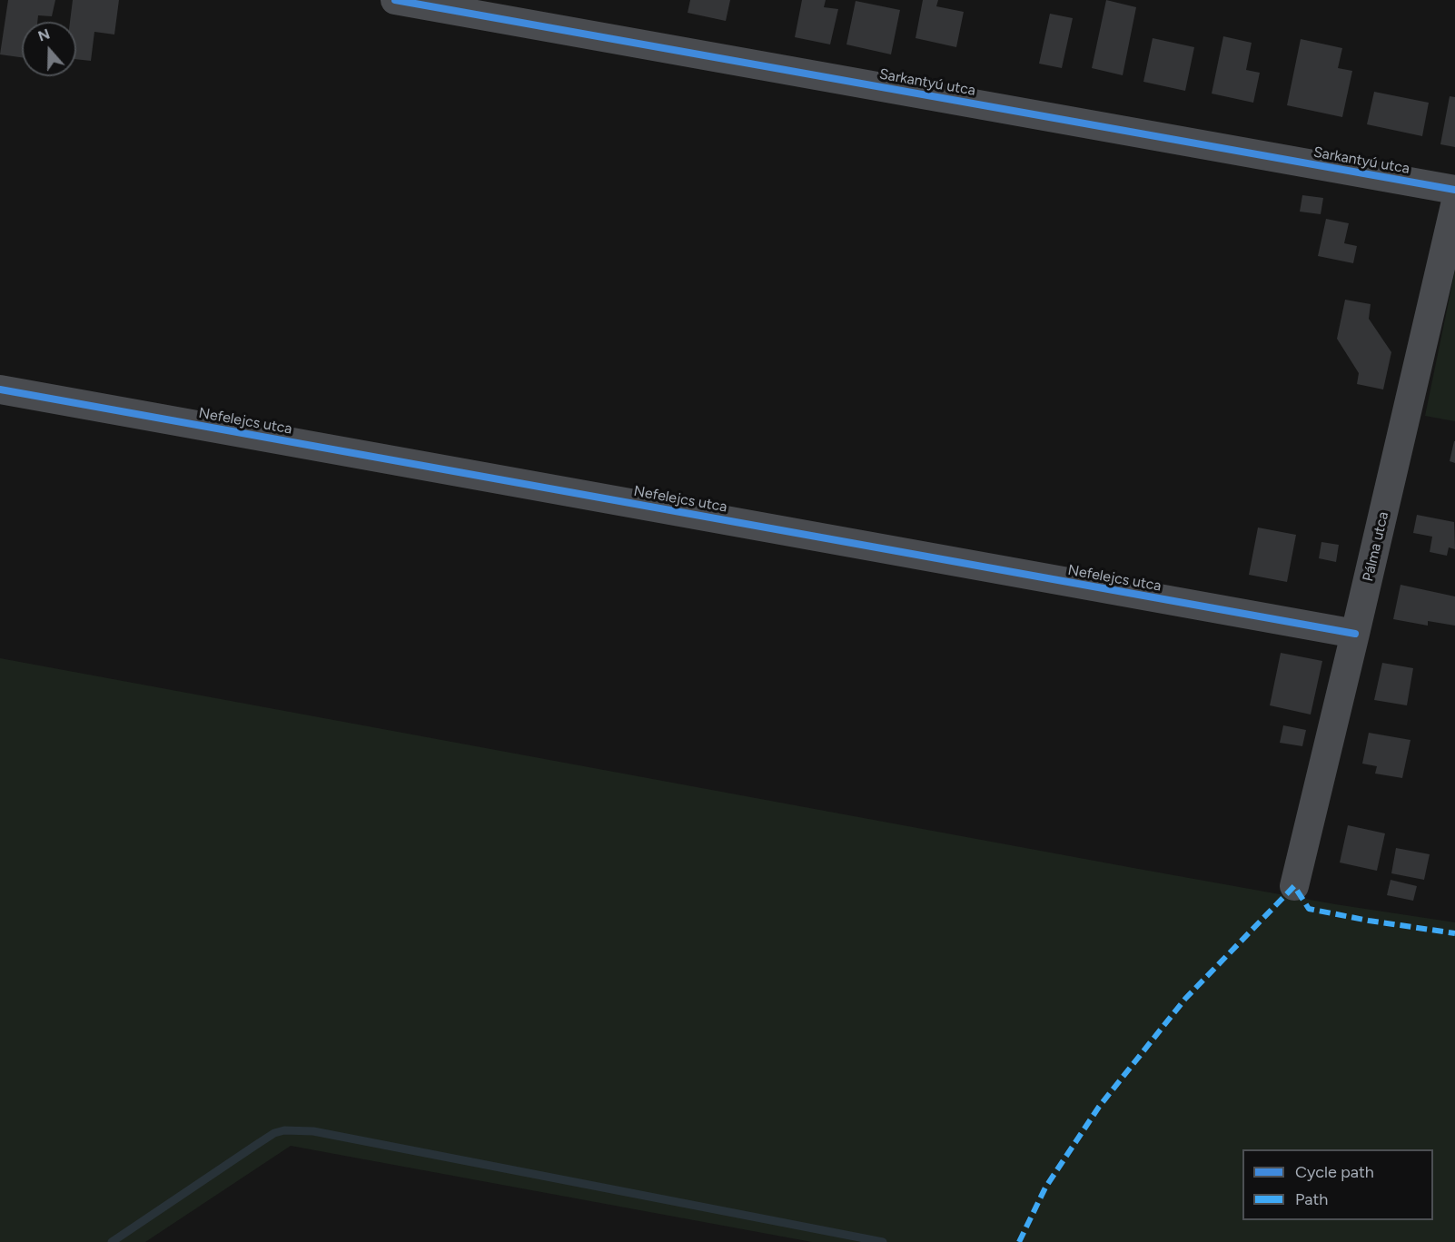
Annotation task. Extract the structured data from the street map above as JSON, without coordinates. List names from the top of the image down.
{
  "streets": {
    "street": ["Sarkantyú utca", "Nefelejcs utca", "Pálma utca"]
  },
  "crossings": [
    ["Nefelejcs utca", "Pálma utca"]
  ],
  "legend": ["Cycle path", "Path"],
  "north": "top"
}
